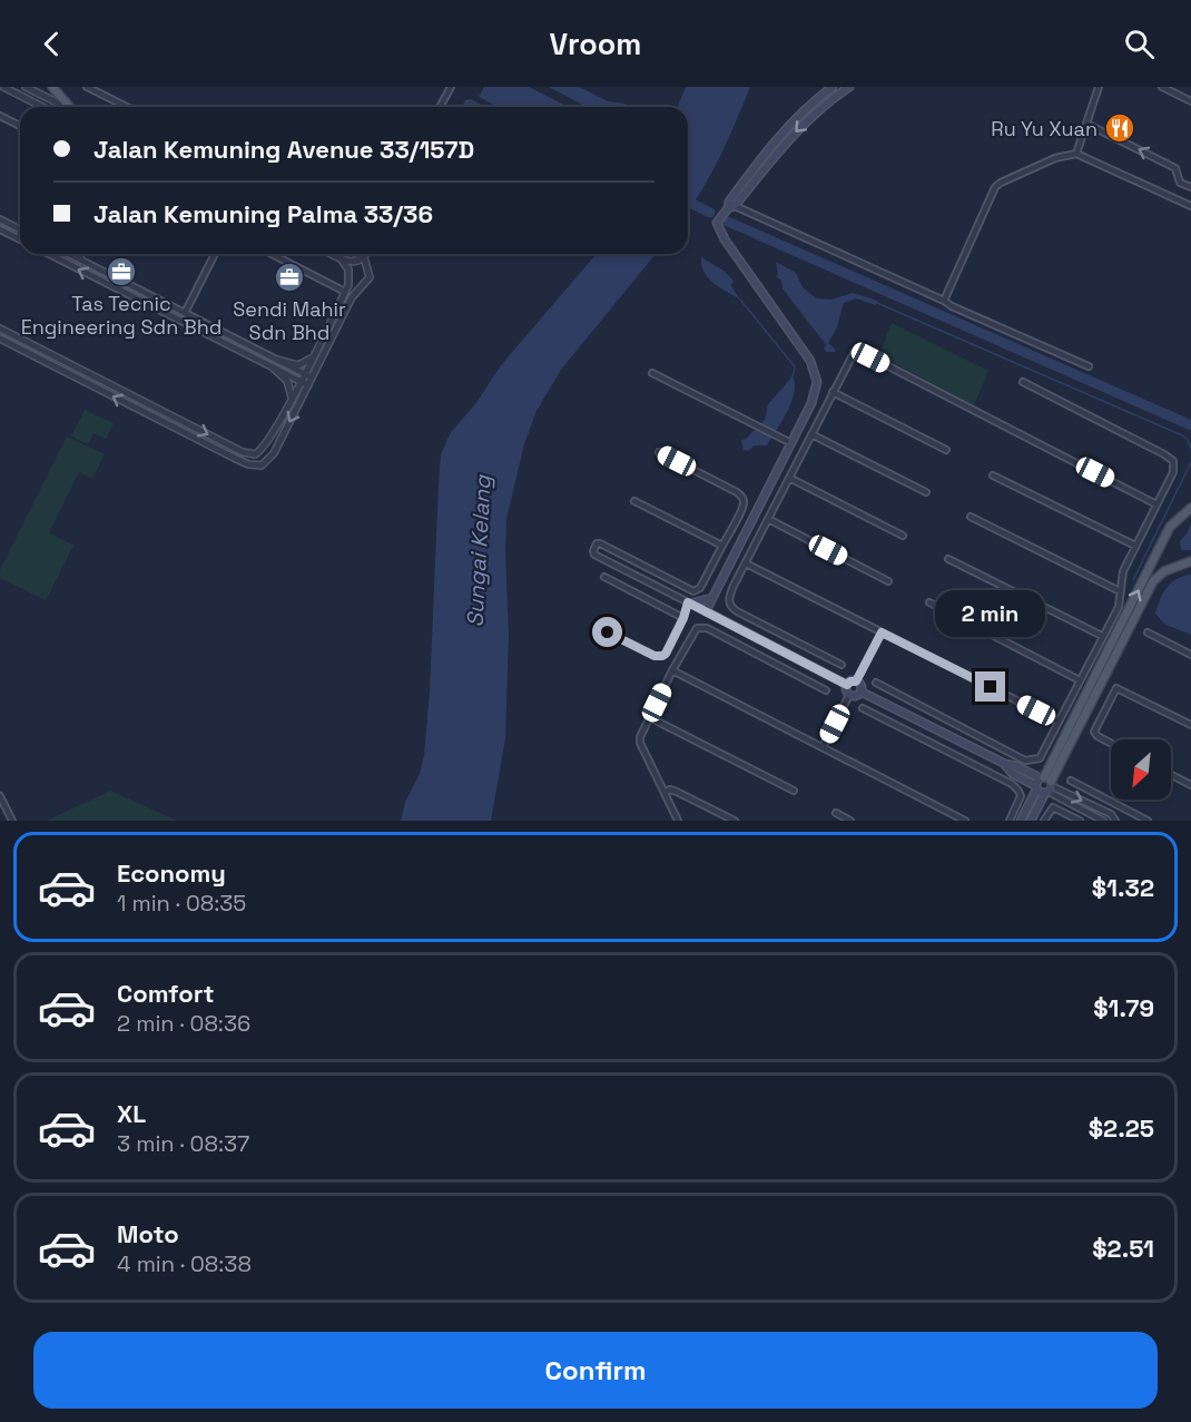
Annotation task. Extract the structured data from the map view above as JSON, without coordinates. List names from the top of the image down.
{
  "water": ["Sungai Kelang"],
  "places": {
    "restaurant": ["Ru Yu Xuan"],
    "office": ["Tas Tecnic Engineering Sdn Bhd", "Sendi Mahir Sdn Bhd"]
  },
  "north": "bottom left",
  "page": {
    "header": "Vroom",
    "banner": ["Jalan Kemuning Avenue 33/157D", "Jalan Kemuning Palma 33/36"],
    "bubble": "2 min",
    "list": [
      {
        "name": "Economy",
        "note": "1 min · 08:35",
        "value": "$1.32"
      },
      {
        "name": "Comfort",
        "note": "2 min · 08:36",
        "value": "$1.79"
      },
      {
        "name": "XL",
        "note": "3 min · 08:37",
        "value": "$2.25"
      },
      {
        "name": "Moto",
        "note": "4 min · 08:38",
        "value": "$2.51"
      }
    ],
    "buttons": "Confirm"
  }
}
